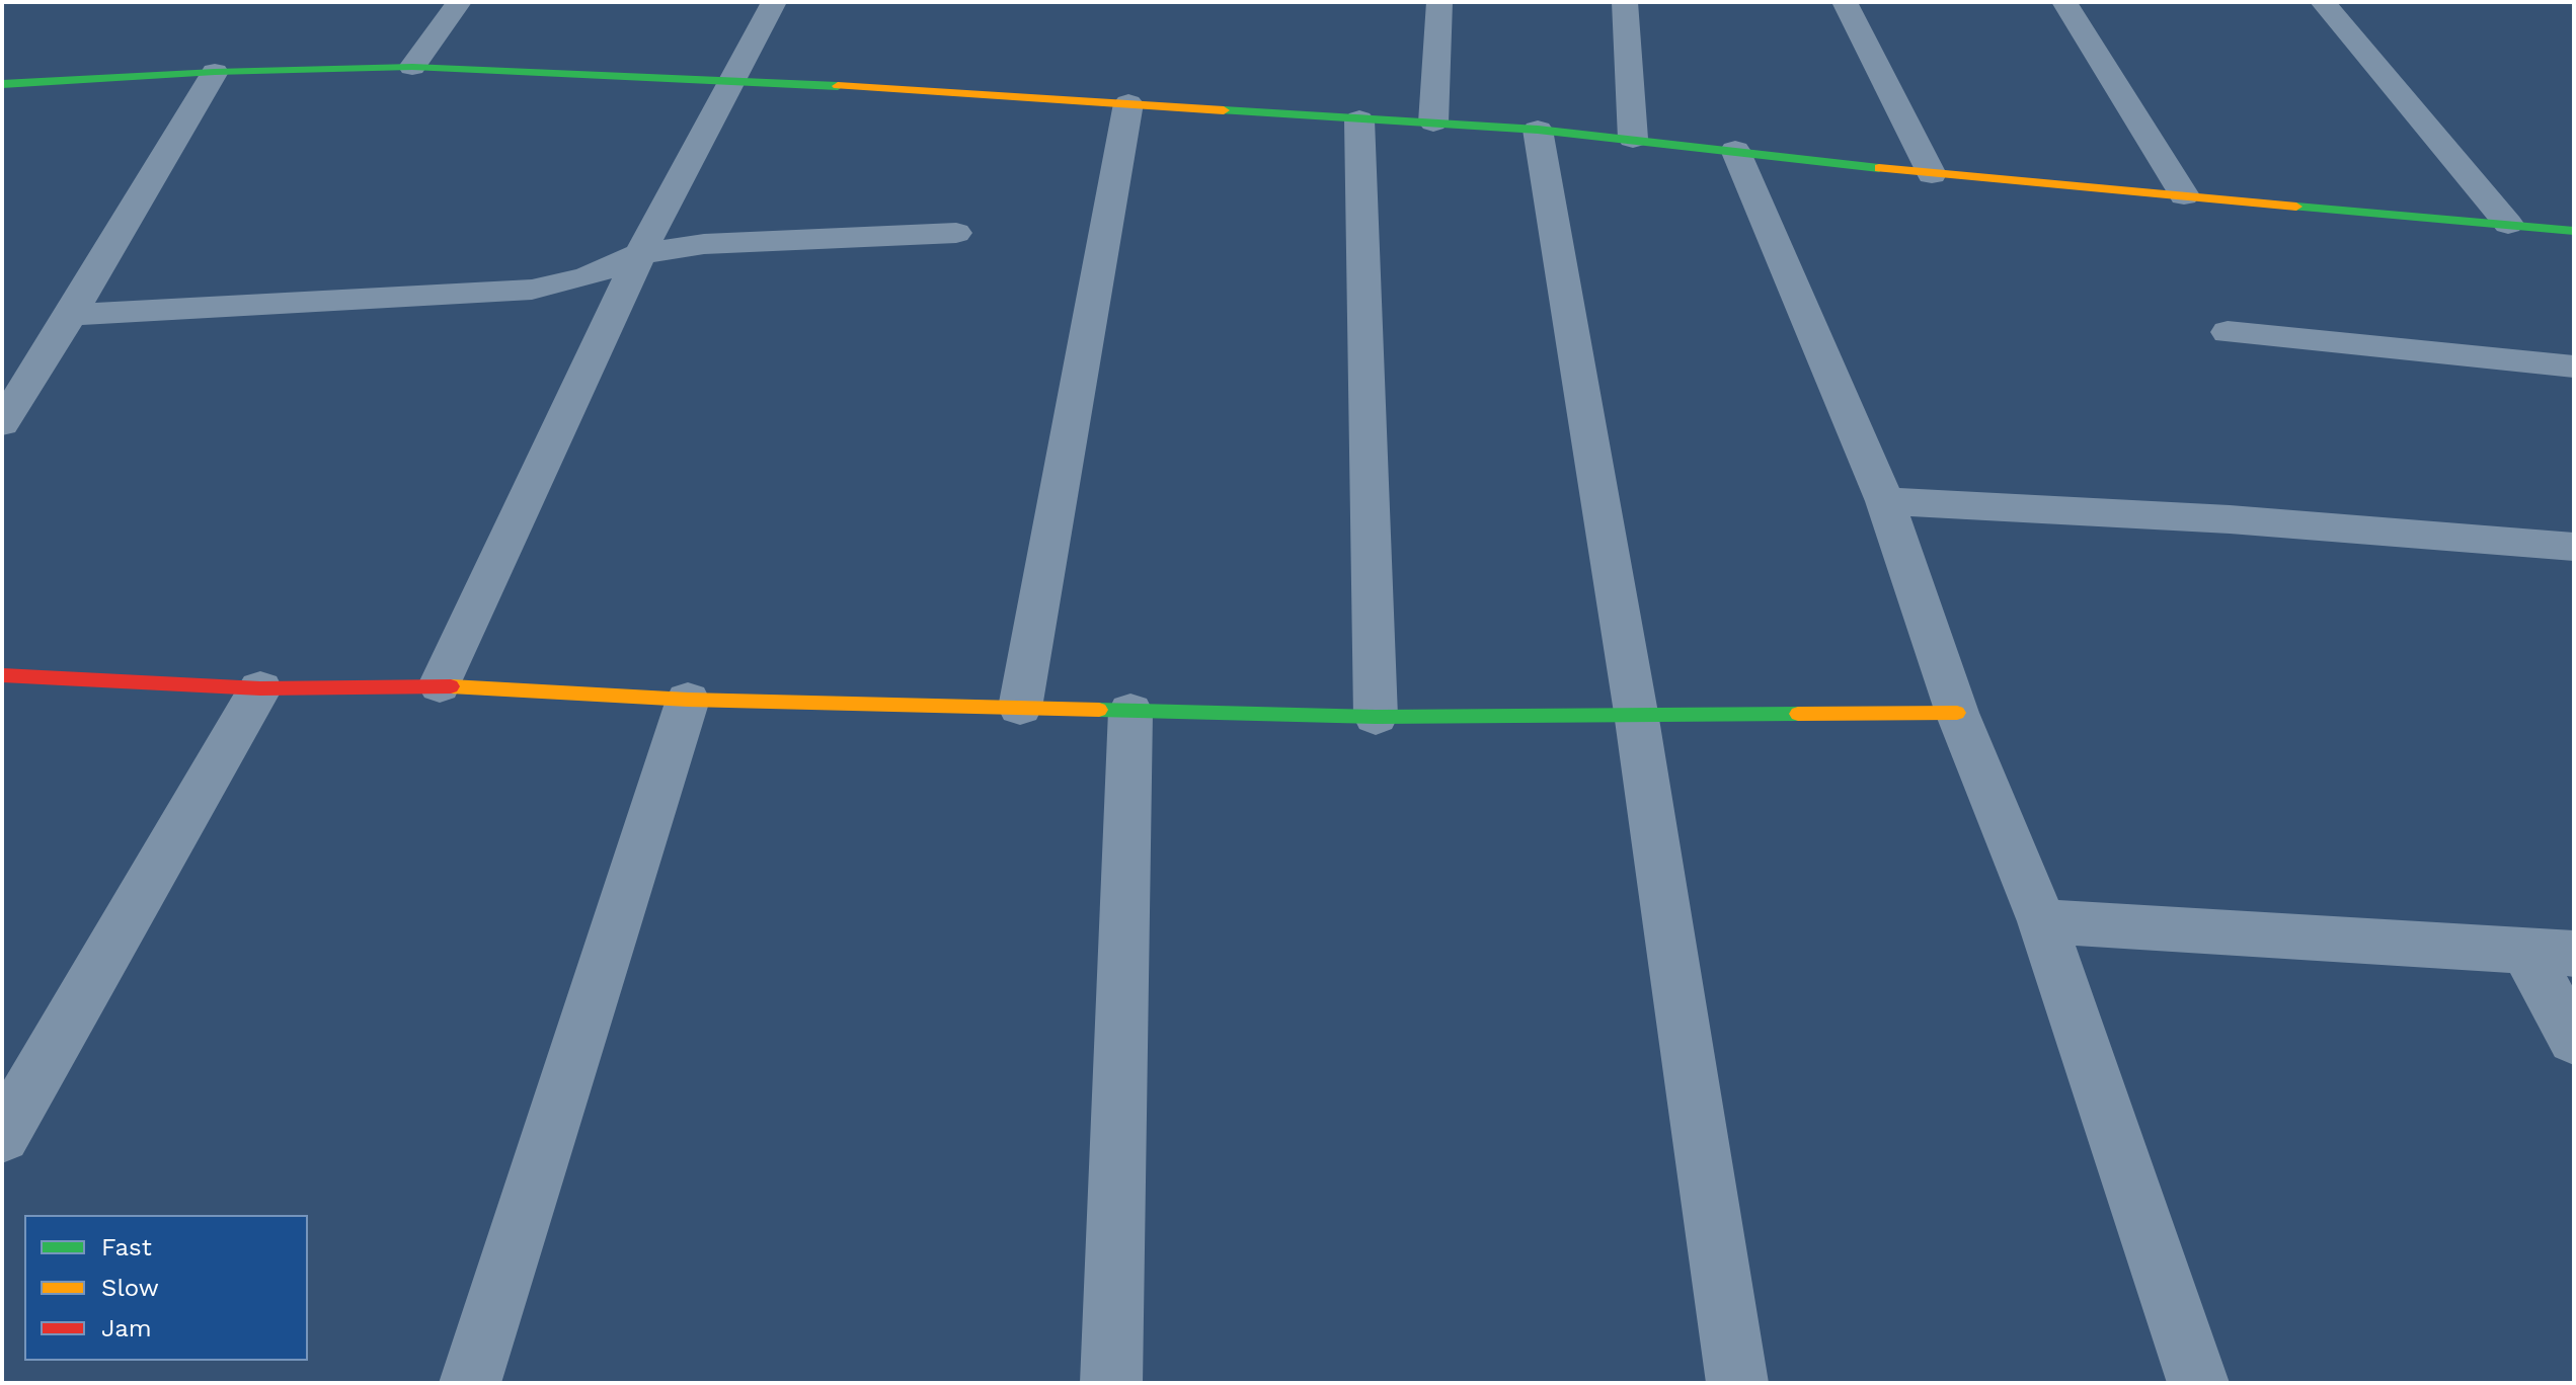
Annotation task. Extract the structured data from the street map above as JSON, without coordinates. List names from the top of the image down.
{
  "legend": ["Fast", "Slow", "Jam"]
}
